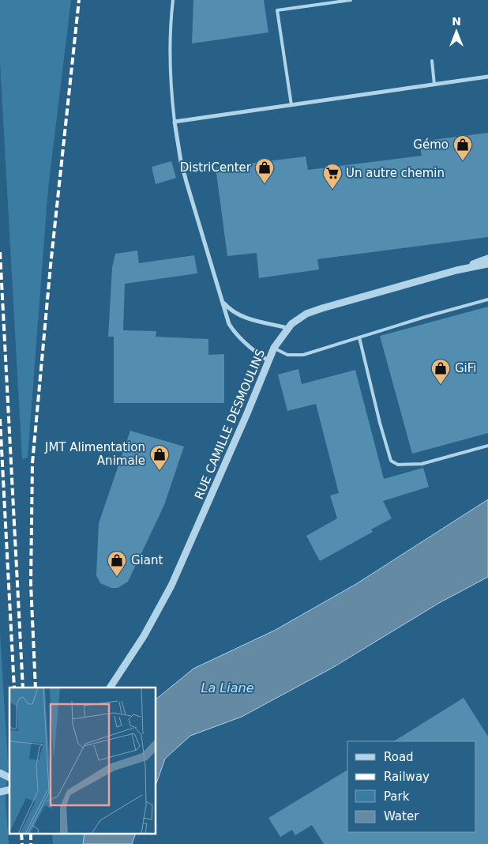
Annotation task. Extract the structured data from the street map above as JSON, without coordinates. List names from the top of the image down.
{
  "streets": {
    "street": ["RUE CAMILLE DESMOULINS"]
  },
  "water": ["La Liane"],
  "places": {
    "shop": [
      "Gémo",
      "DistriCenter",
      "GiFi",
      "JMT Alimentation Animale",
      "Giant"
    ],
    "supermarket": ["Un autre chemin"]
  },
  "legend": [
    "Road",
    "Railway",
    "Park",
    "Water"
  ],
  "north": "top"
}
